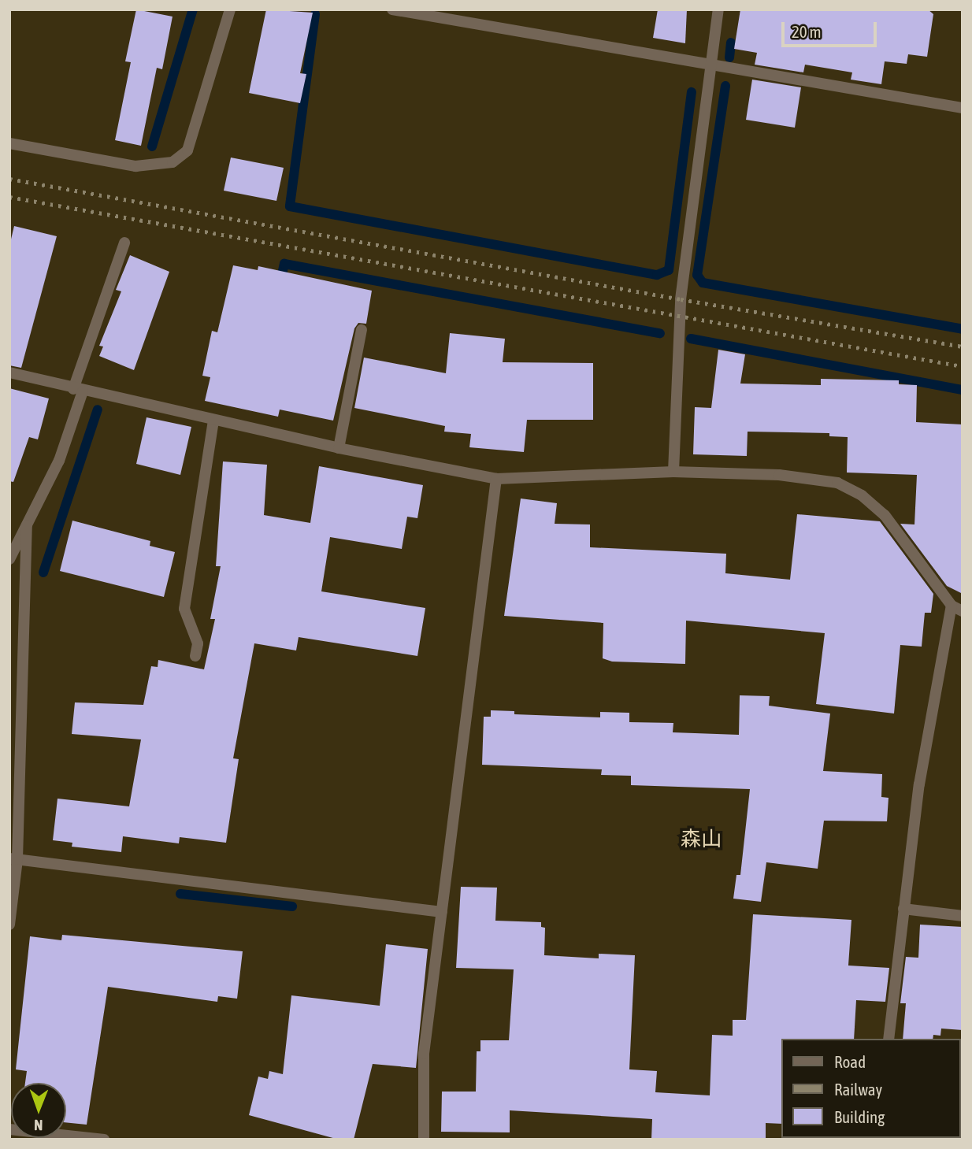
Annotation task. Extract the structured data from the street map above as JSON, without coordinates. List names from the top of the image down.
{
  "districts": ["森山"],
  "legend": ["Road", "Railway", "Building"],
  "scale_bar": "20 m",
  "north": "bottom"
}
